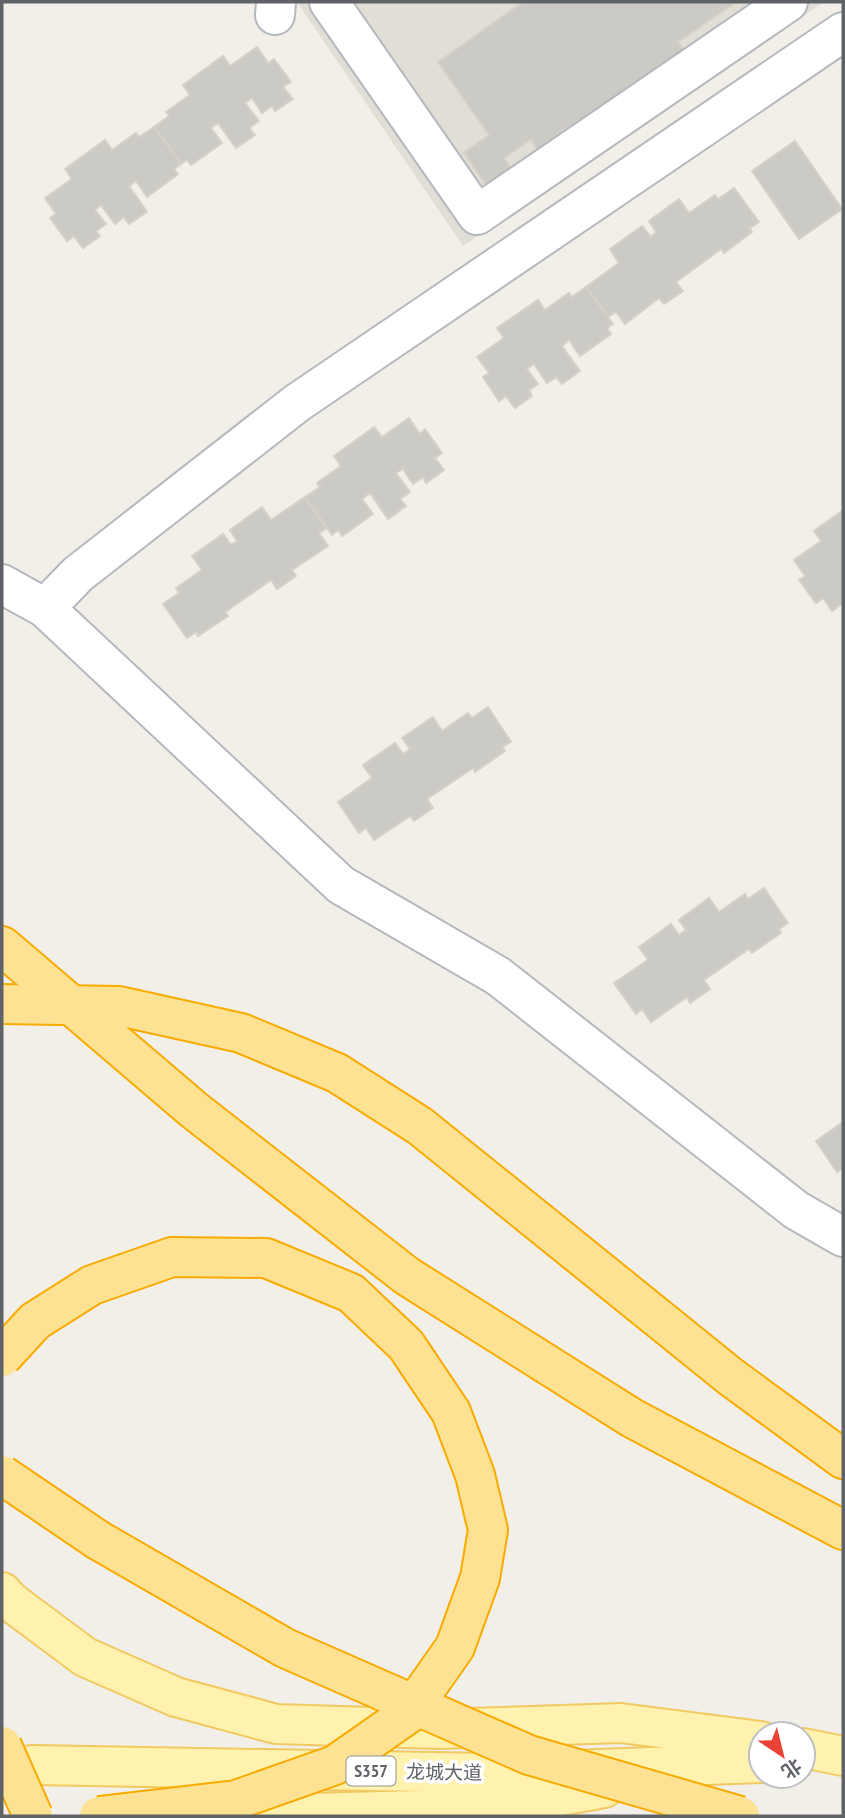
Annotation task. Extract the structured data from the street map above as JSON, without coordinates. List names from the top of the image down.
{
  "streets": {
    "main road": ["S357", "龙城大道"]
  },
  "north": "bottom right"
}
